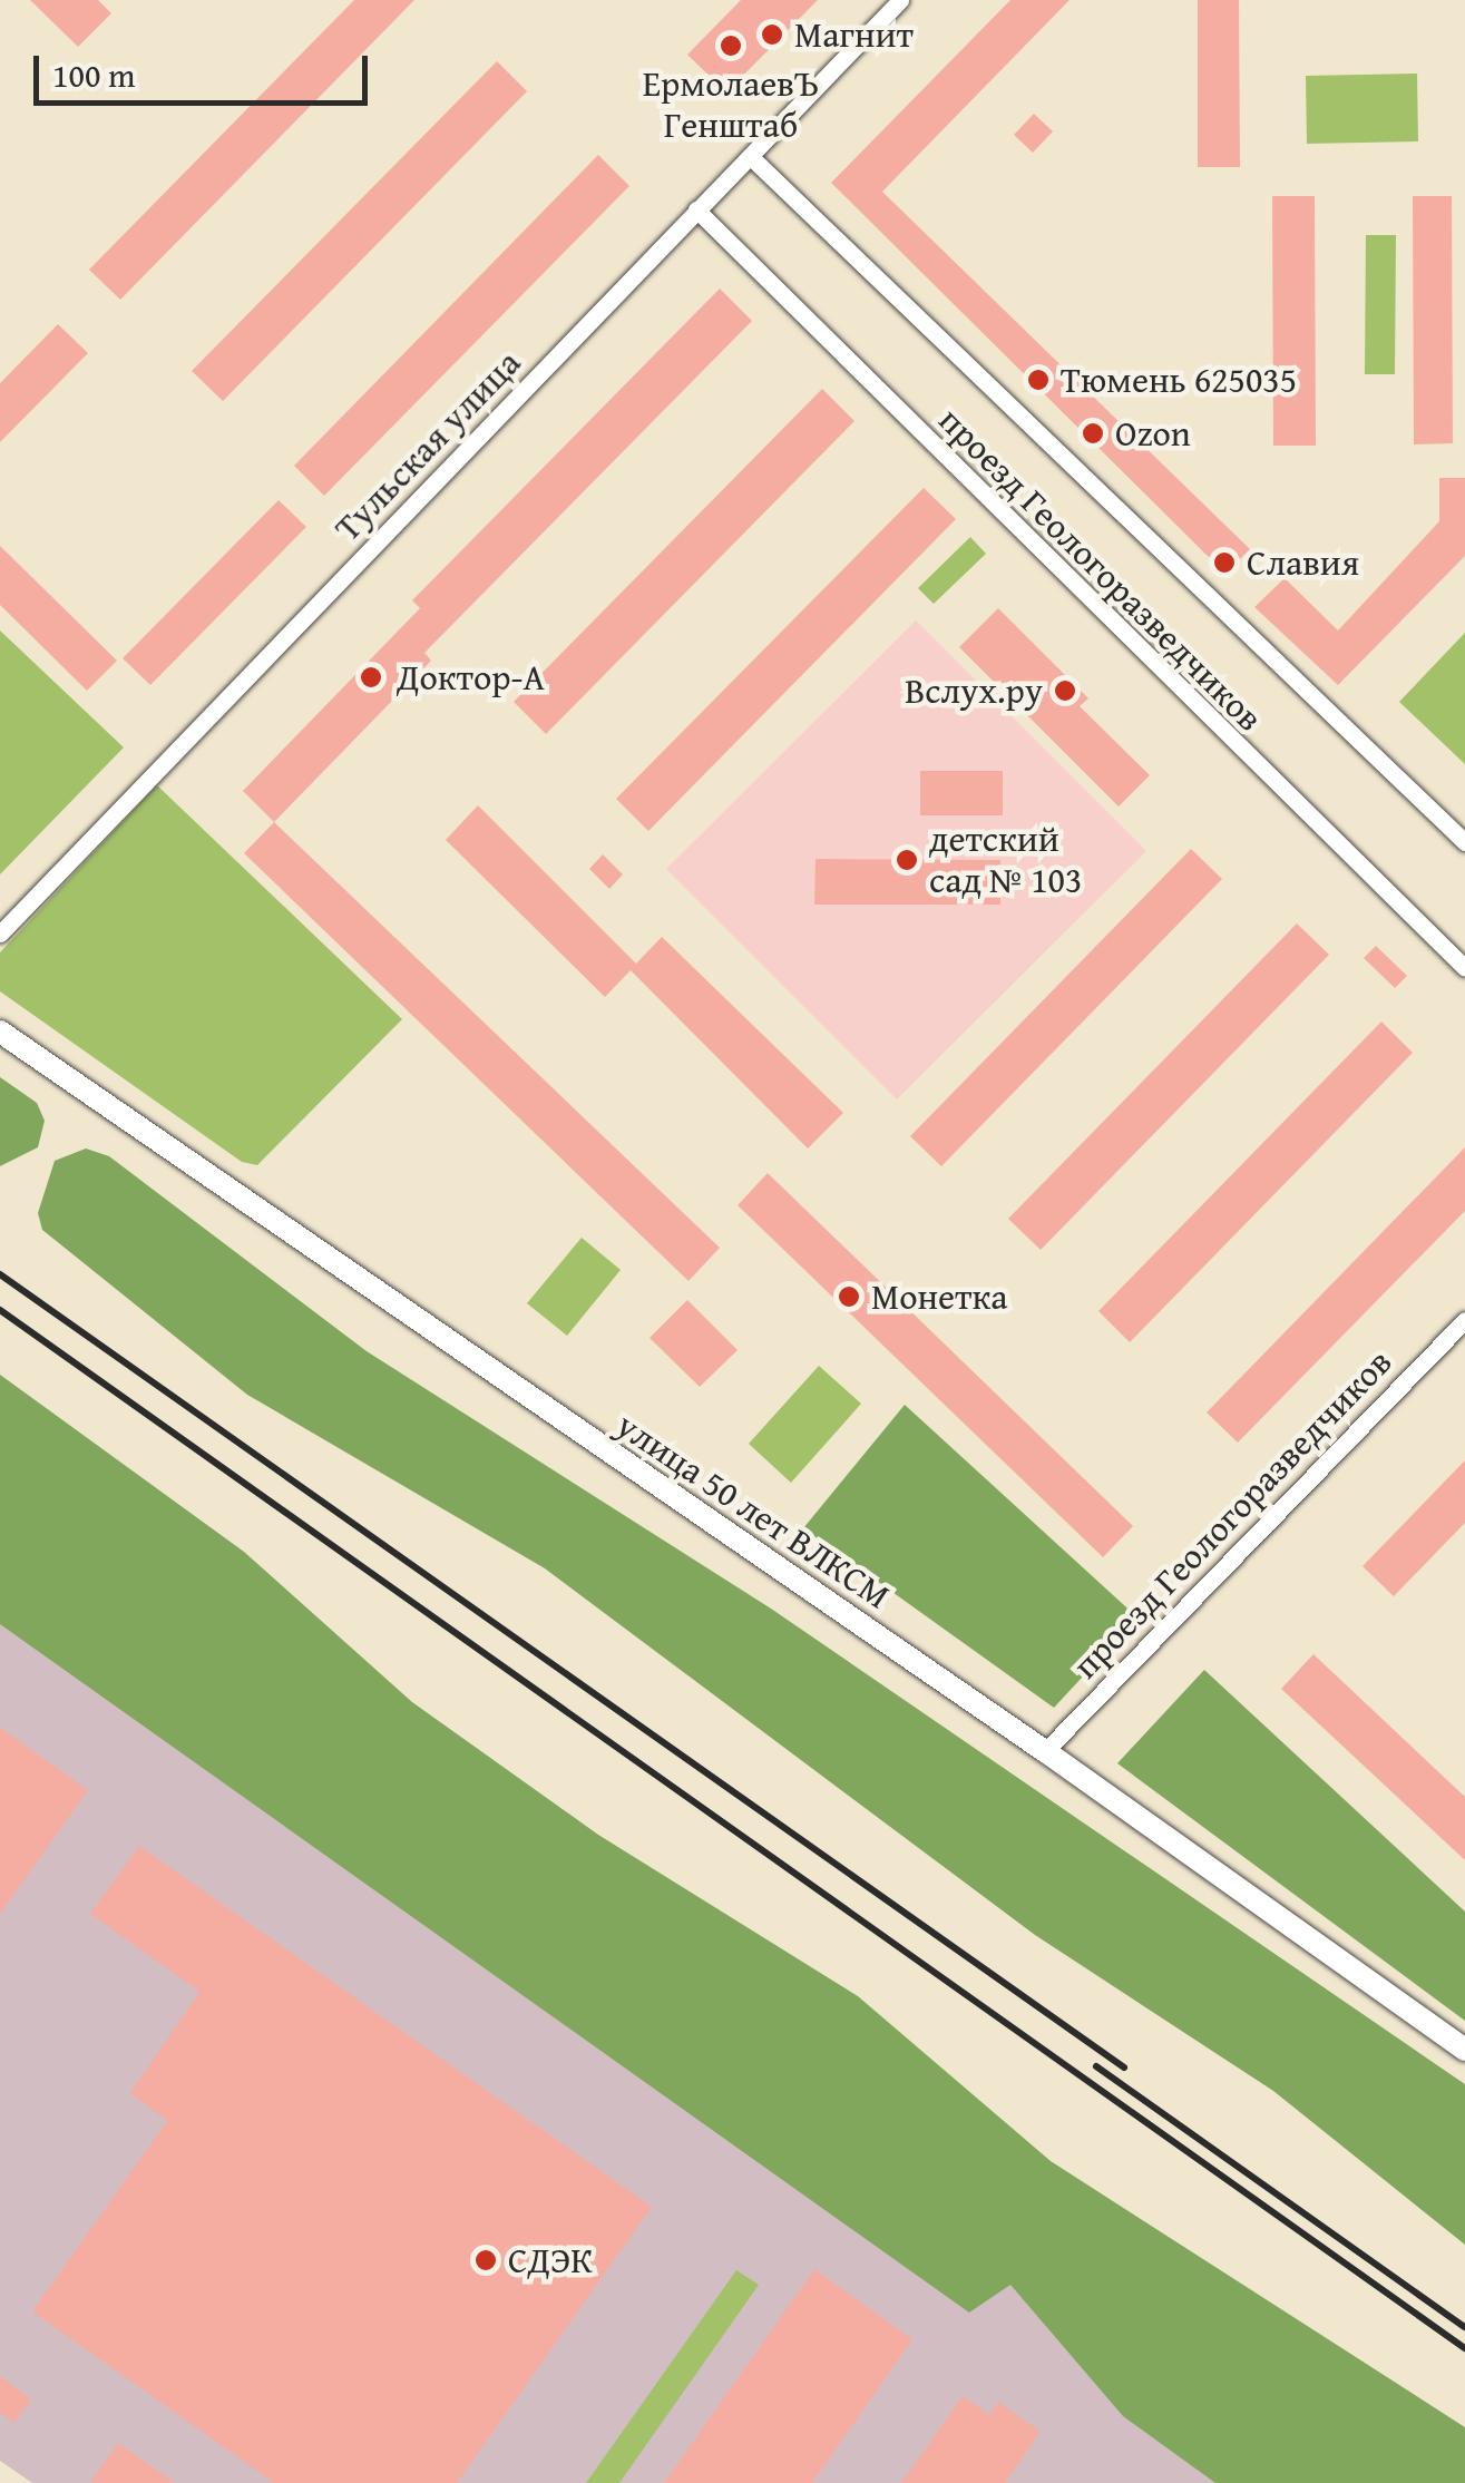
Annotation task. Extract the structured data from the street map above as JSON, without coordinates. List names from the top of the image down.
{
  "streets": {
    "street": ["Тульская улица", "проезд Геологоразведчиков", "улица 50 лет ВЛКСМ"]
  },
  "crossings": [
    ["Тульская улица", "проезд Геологоразведчиков"],
    ["проезд Геологоразведчиков", "улица 50 лет ВЛКСМ"]
  ],
  "places": [
    "Магнит",
    "ЕрмолаевЪ Генштаб",
    "Тюмень 625035",
    "Ozon",
    "Славия",
    "Доктор-А",
    "Вслух.ру",
    "детский сад № 103",
    "Монетка",
    "СДЭК"
  ],
  "scale_bar": "100 m"
}
